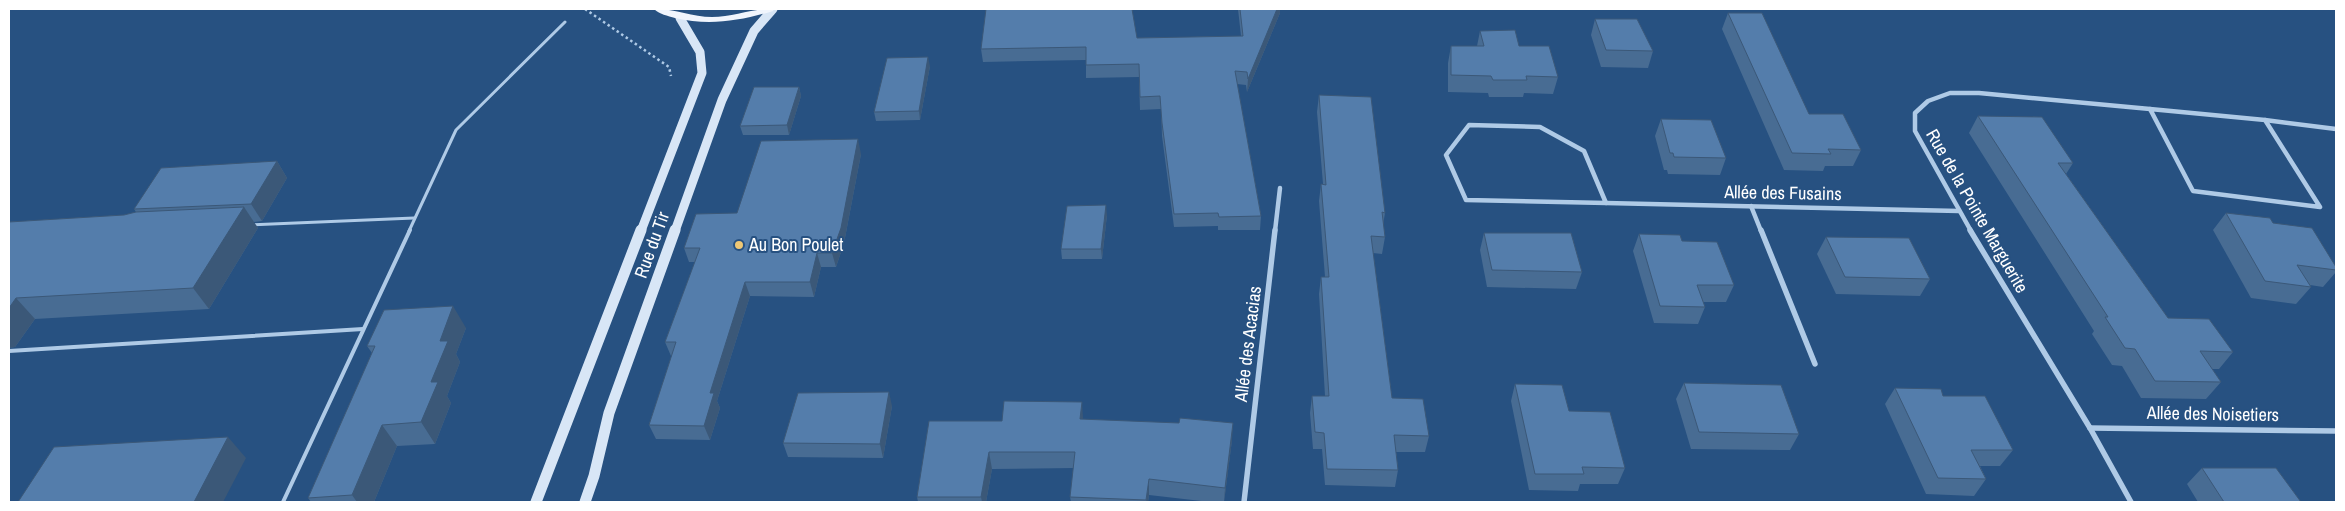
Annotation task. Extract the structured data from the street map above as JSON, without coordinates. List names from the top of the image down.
{
  "streets": {
    "main road": ["Rue du Tir"],
    "street": [
      "Allée des Fusains",
      "Rue de la Pointe Marguerite",
      "Allée des Acacias",
      "Allée des Noisetiers"
    ]
  },
  "crossings": [
    ["Allée des Fusains", "Rue de la Pointe Marguerite"],
    ["Rue de la Pointe Marguerite", "Allée des Noisetiers"]
  ],
  "places": ["Au Bon Poulet"]
}
